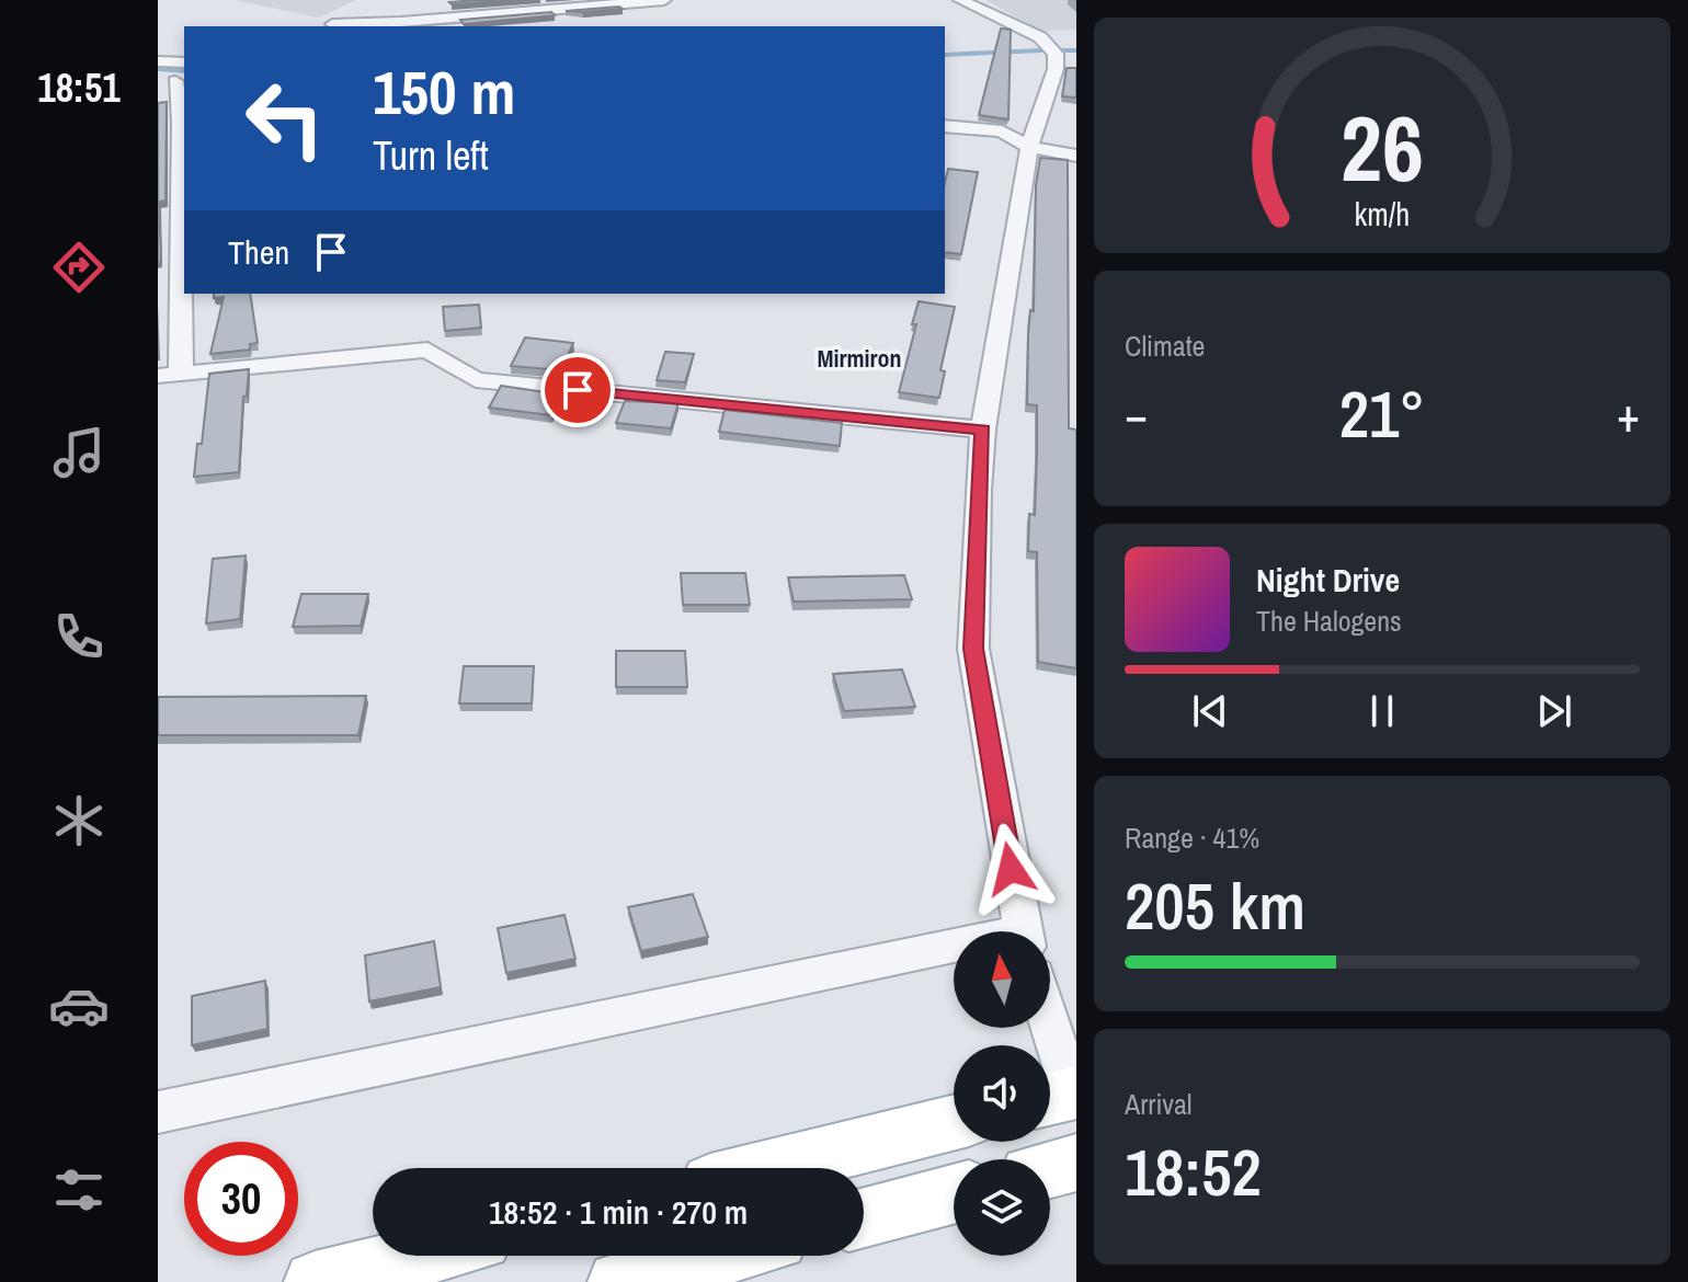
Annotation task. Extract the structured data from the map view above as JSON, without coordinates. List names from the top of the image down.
{
  "districts": ["Mirmiron"],
  "north": "top",
  "page": {
    "tabs": "18:51",
    "turn": ["150 m", "Turn left"],
    "then": "Then",
    "tile": [
      "Climate",
      ["Range · 41%", "205 km"],
      ["Arrival", "18:52"]
    ],
    "heat": ["−", "21°", "+"],
    "song": ["Night Drive", "The Halogens"],
    "limit": "30",
    "trip": "18:52 · 1 min · 270 m",
    "gauge": ["26", "km/h"]
  }
}
